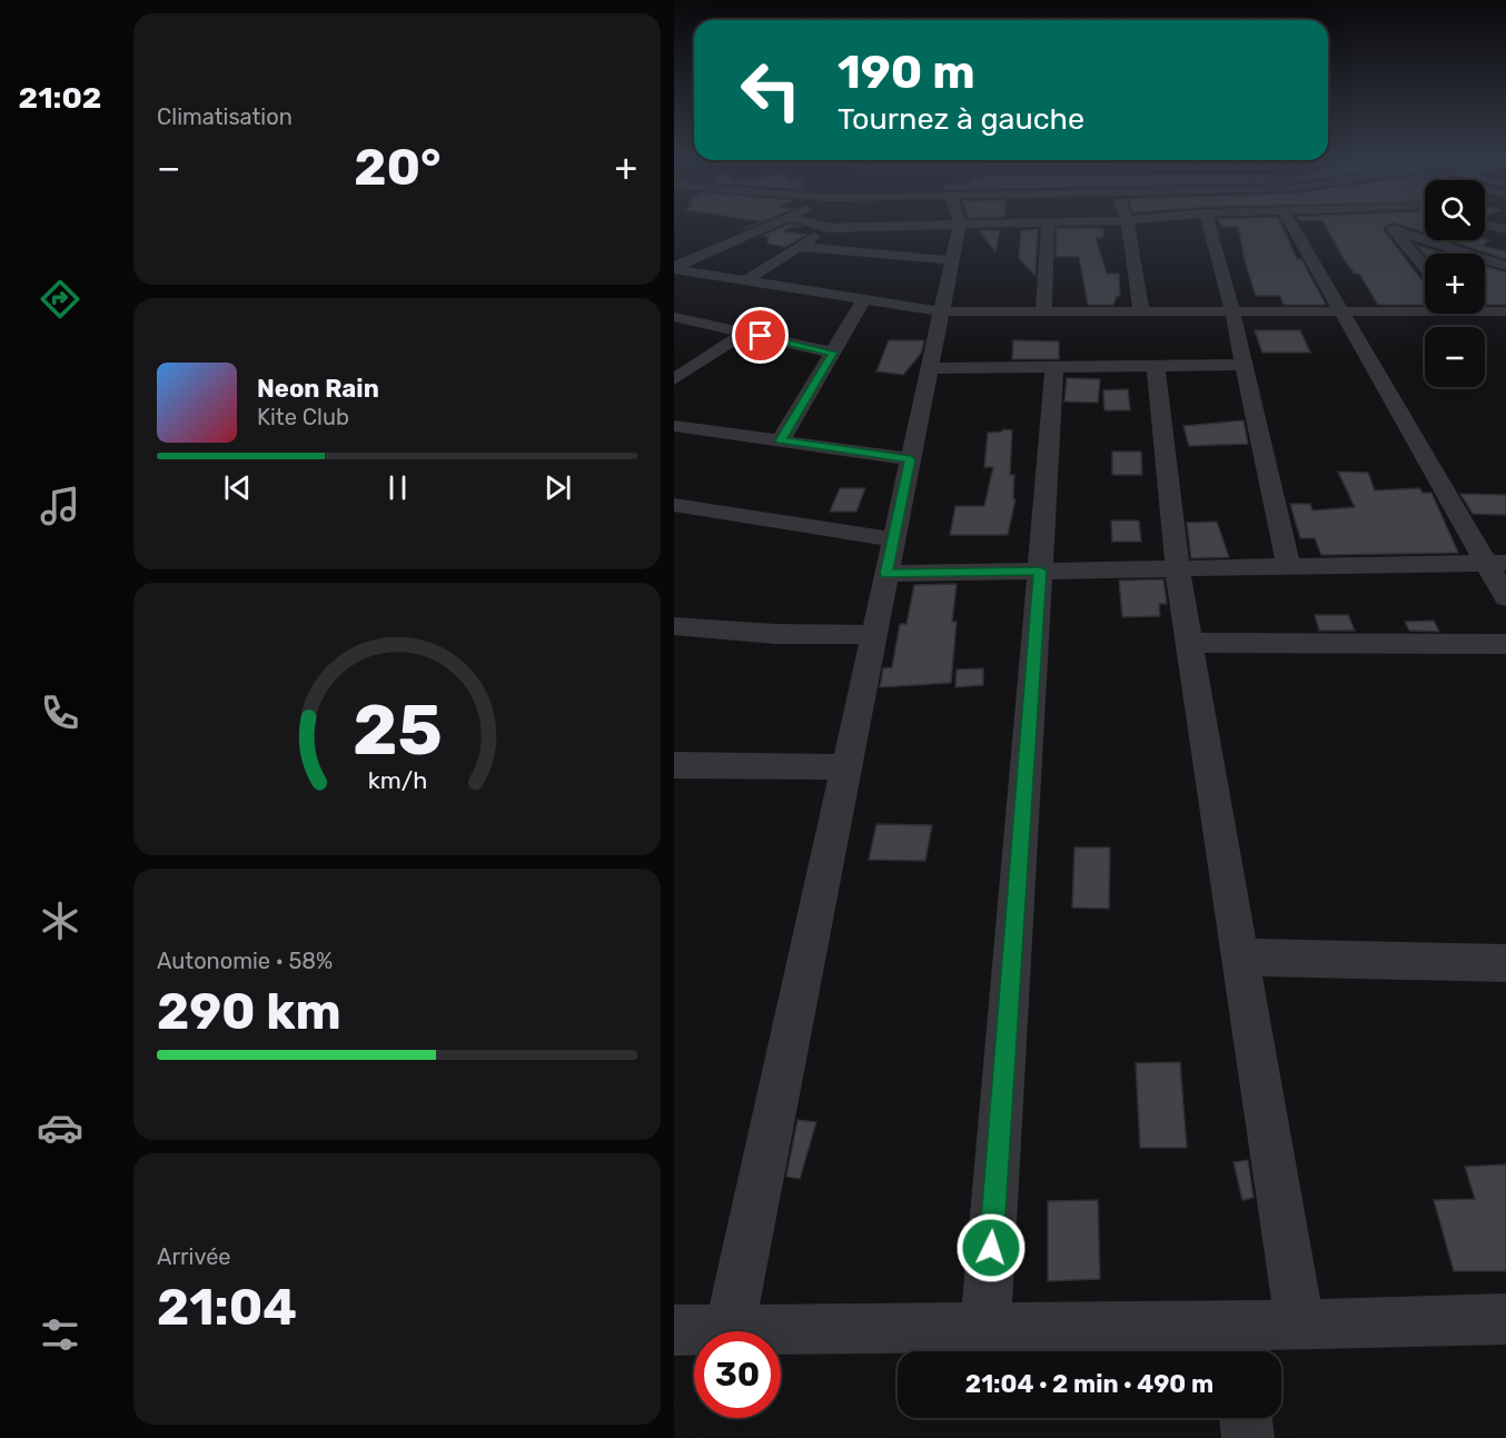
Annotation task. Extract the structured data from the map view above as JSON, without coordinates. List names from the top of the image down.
{
  "page": {
    "tabs": "21:02",
    "tile": [
      "Climatisation",
      ["Autonomie · 58%", "290 km"],
      ["Arrivée", "21:04"]
    ],
    "turn": ["190 m", "Tournez à gauche"],
    "heat": ["−", "20°", "+"],
    "map_buttons": ["+", "−"],
    "song": ["Neon Rain", "Kite Club"],
    "limit": "30",
    "trip": "21:04 · 2 min · 490 m",
    "gauge": ["25", "km/h"]
  }
}
